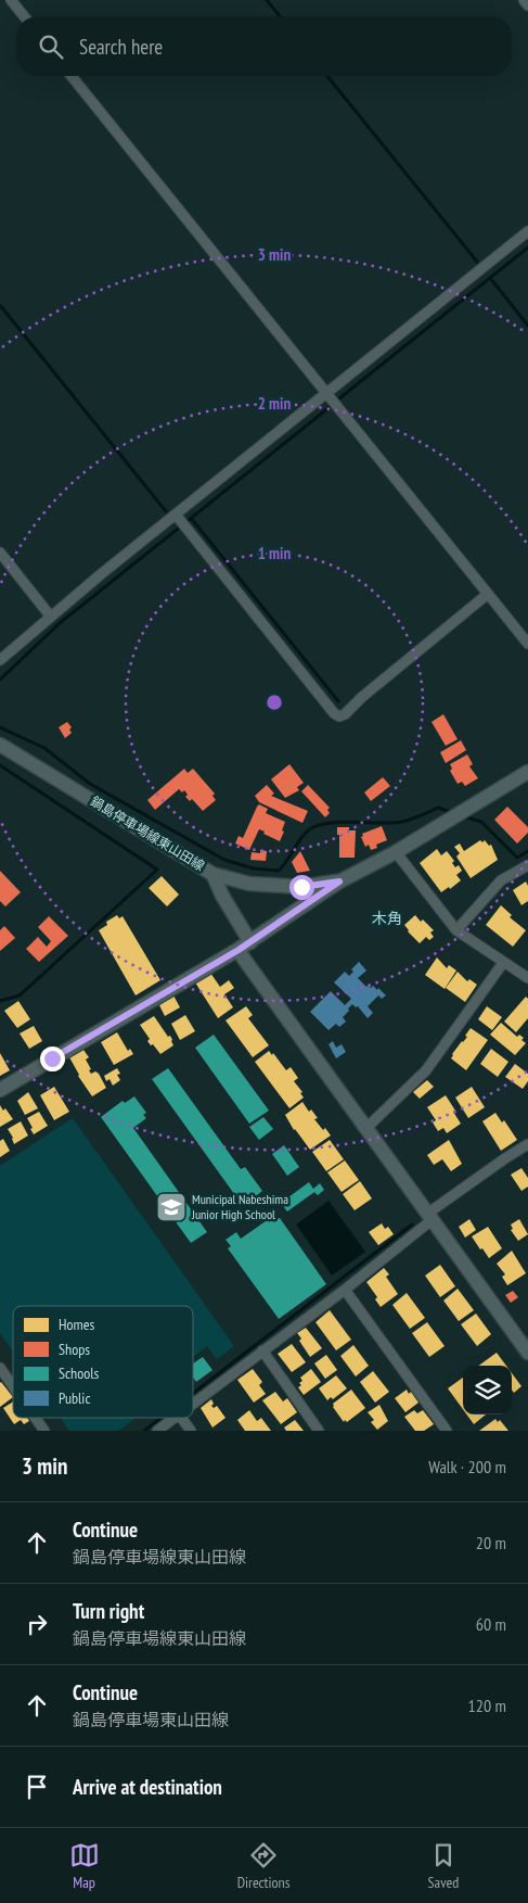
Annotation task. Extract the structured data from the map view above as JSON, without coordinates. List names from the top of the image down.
{
  "streets": {
    "main road": ["鍋島停車場線東山田線"]
  },
  "districts": ["木角"],
  "places": {
    "school or university": ["Municipal Nabeshima Junior High School"]
  },
  "legend": [
    "Homes",
    "Shops",
    "Schools",
    "Public"
  ],
  "page": {
    "search": "Search here",
    "heading": ["3 min", "Walk · 200 m"],
    "list": [
      ["Continue", "鍋島停車場線東山田線", "20 m"],
      ["Turn right", "鍋島停車場線東山田線", "60 m"],
      ["Continue", "鍋島停車場東山田線", "120 m"],
      "Arrive at destination"
    ],
    "nav": ["Map", "Directions", "Saved"]
  },
  "rings": ["3 min", "2 min", "1 min"]
}
